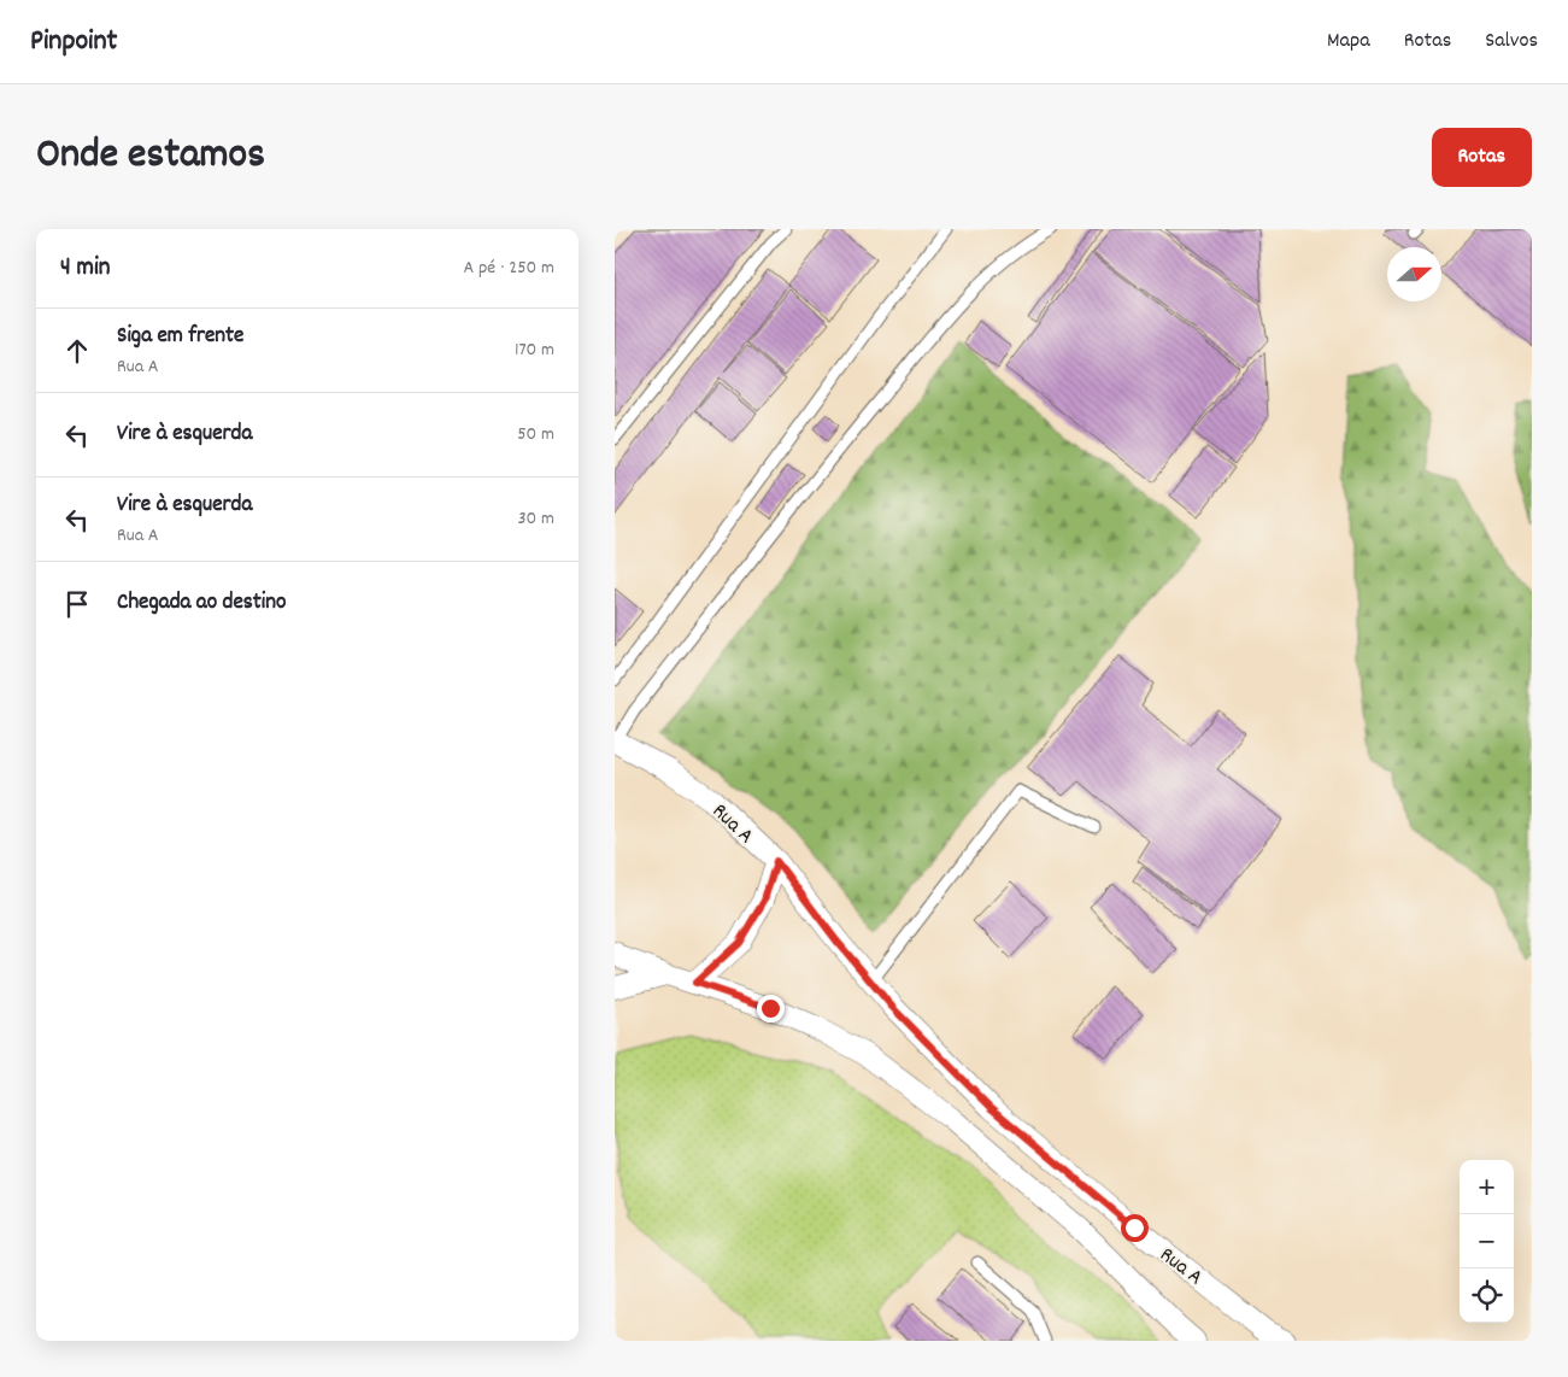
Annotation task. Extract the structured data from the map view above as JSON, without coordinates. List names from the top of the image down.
{
  "streets": {
    "street": ["Rua A"]
  },
  "north": "right",
  "page": {
    "header": "Pinpoint",
    "nav": ["Mapa", "Rotas", "Salvos"],
    "title": "Onde estamos",
    "buttons": "Rotas",
    "heading": ["4 min", "A pé · 250 m"],
    "list": [
      ["Siga em frente", "Rua A", "170 m"],
      ["Vire à esquerda", "50 m"],
      ["Vire à esquerda", "Rua A", "30 m"],
      "Chegada ao destino"
    ],
    "map_buttons": ["+", "−"]
  }
}
